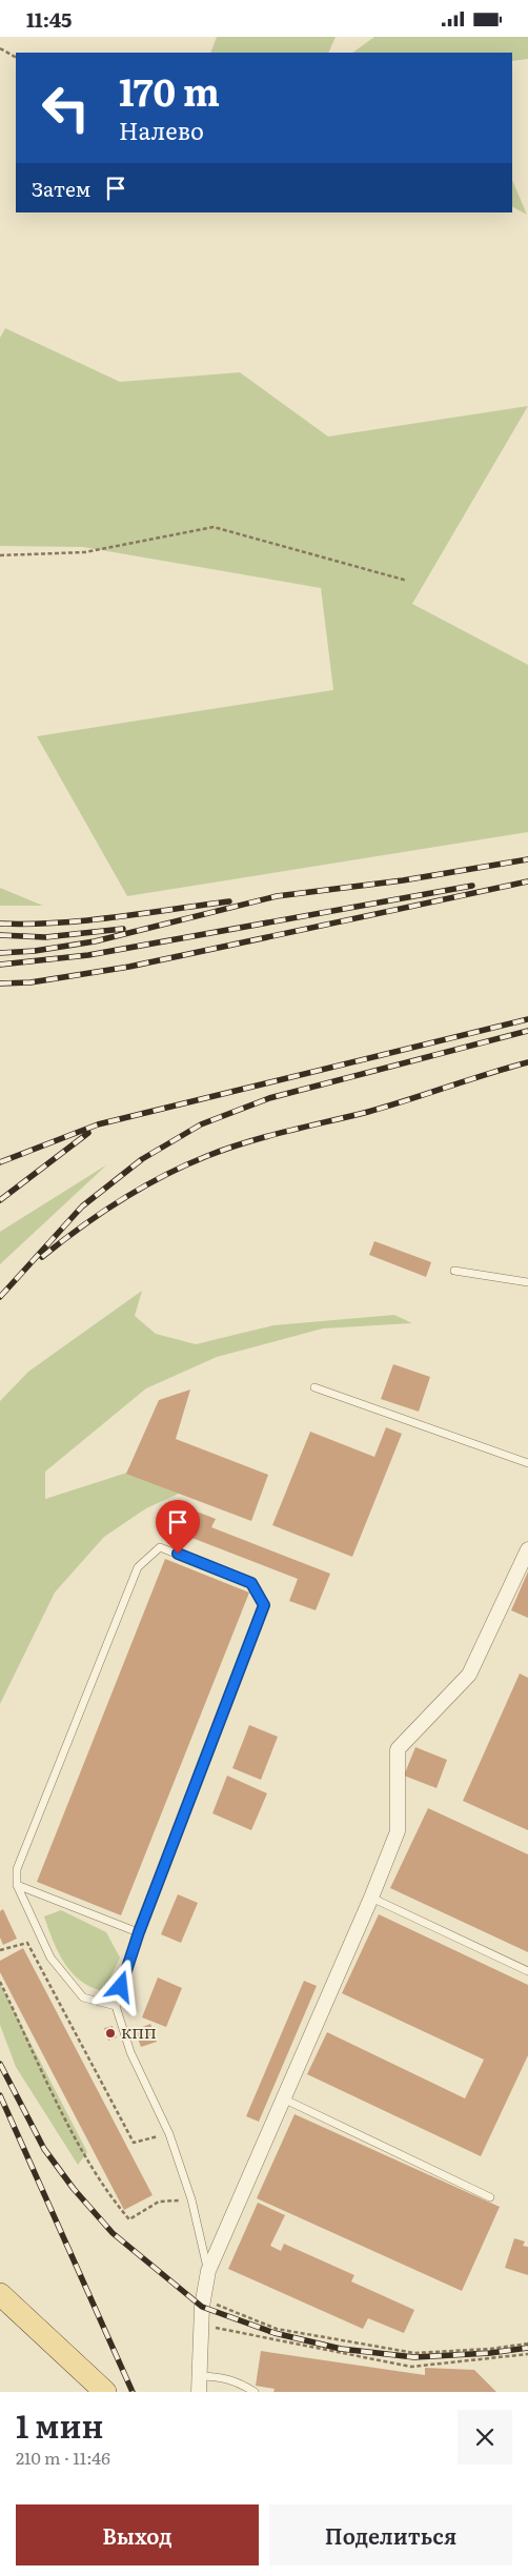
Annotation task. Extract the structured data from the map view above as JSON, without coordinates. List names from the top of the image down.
{
  "places": ["КПП"],
  "page": {
    "status": "11:45",
    "turn": ["170 m", "Налево"],
    "then": "Затем",
    "heading": ["1 мин", "210 m · 11:46"],
    "buttons": ["Выход", "Поделиться"]
  }
}
